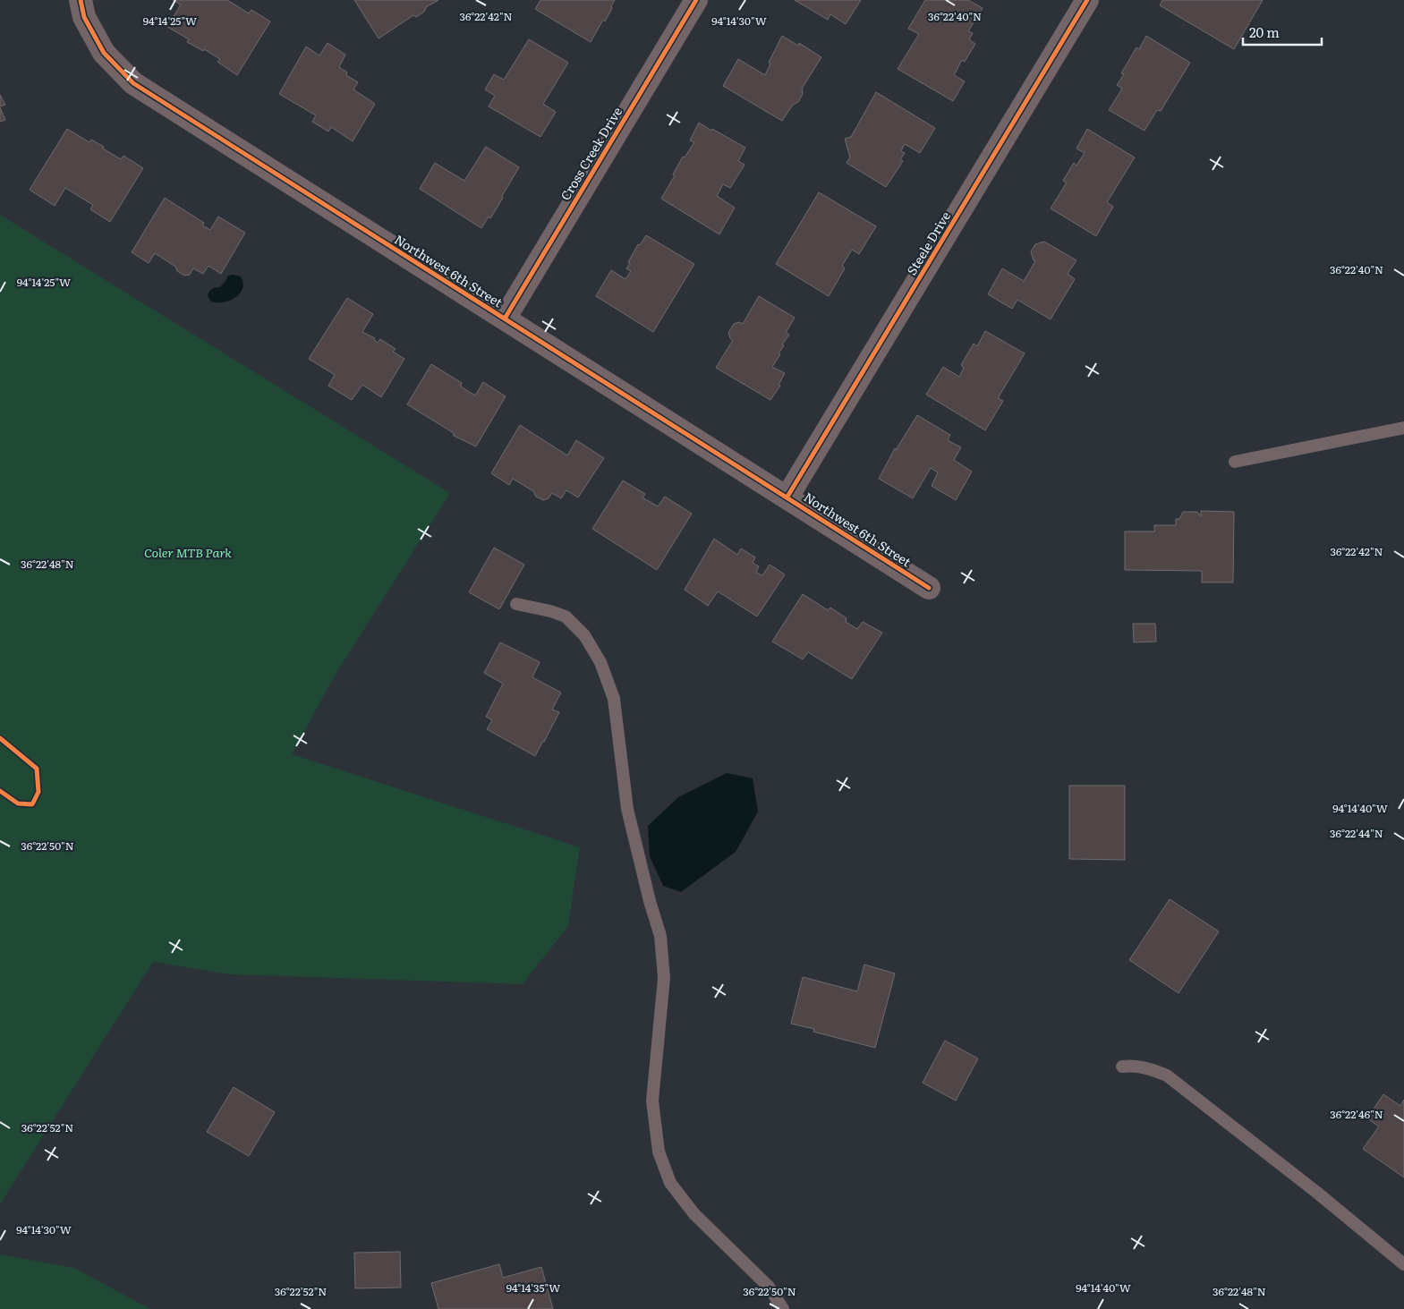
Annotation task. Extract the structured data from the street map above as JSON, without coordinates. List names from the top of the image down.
{
  "streets": {
    "street": ["Cross Creek Drive", "Steele Drive", "Northwest 6th Street"]
  },
  "crossings": [
    ["Cross Creek Drive", "Northwest 6th Street"],
    ["Steele Drive", "Northwest 6th Street"]
  ],
  "parks": ["Coler MTB Park"],
  "scale_bar": "20 m",
  "coordinates": [
    "36°22'40\"N",
    "36°22'42\"N",
    "94°14'25\"W",
    "94°14'30\"W",
    "36°22'48\"N",
    "94°14'40\"W",
    "36°22'44\"N",
    "36°22'50\"N",
    "36°22'46\"N",
    "36°22'52\"N",
    "94°14'35\"W"
  ]
}
